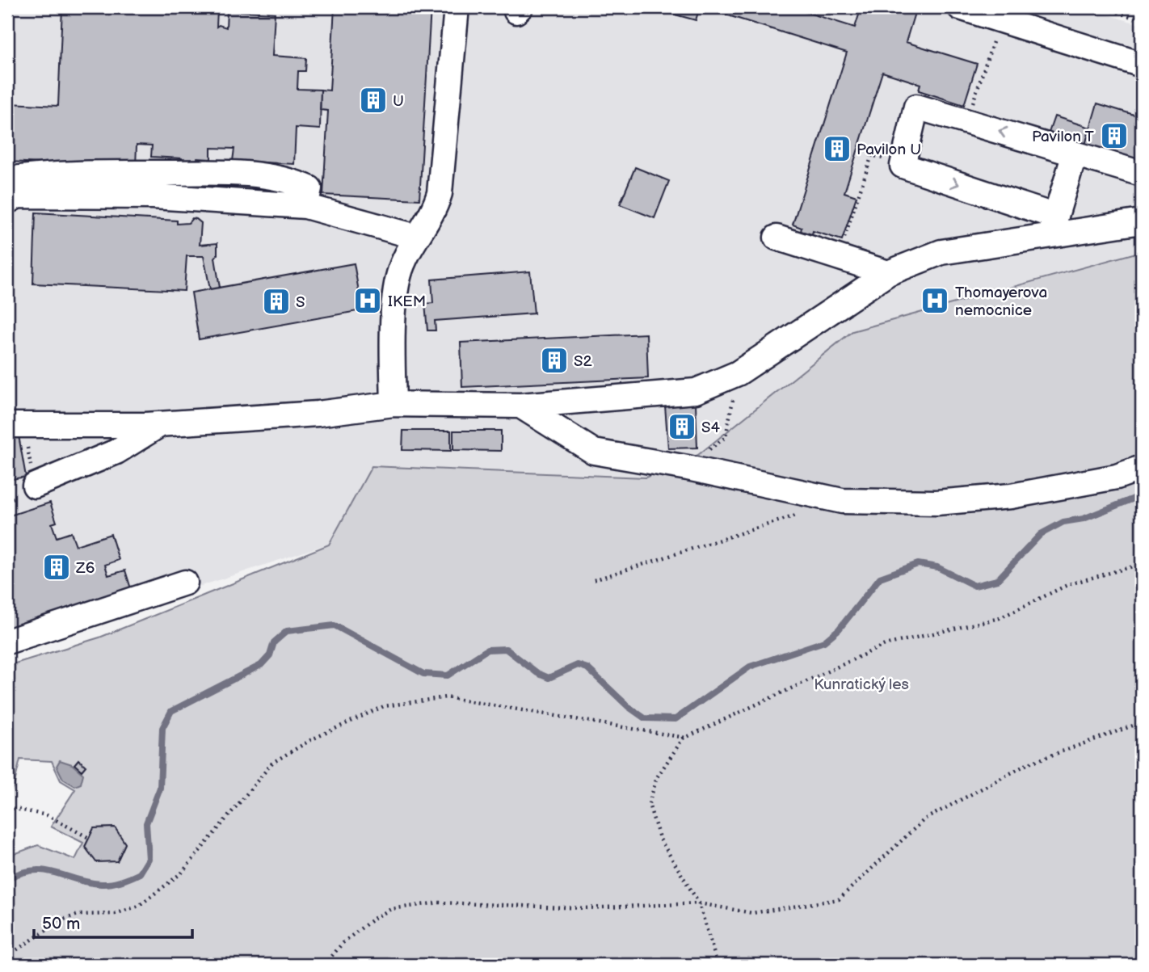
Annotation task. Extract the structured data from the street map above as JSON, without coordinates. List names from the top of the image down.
{
  "parks": ["Kunratický les"],
  "places": {
    "building": [
      "U",
      "Pavilon T",
      "Pavilon U",
      "S",
      "S2",
      "S4",
      "Z6"
    ],
    "hospital": ["IKEM", "Thomayerova nemocnice"]
  },
  "scale_bar": "50 m"
}
